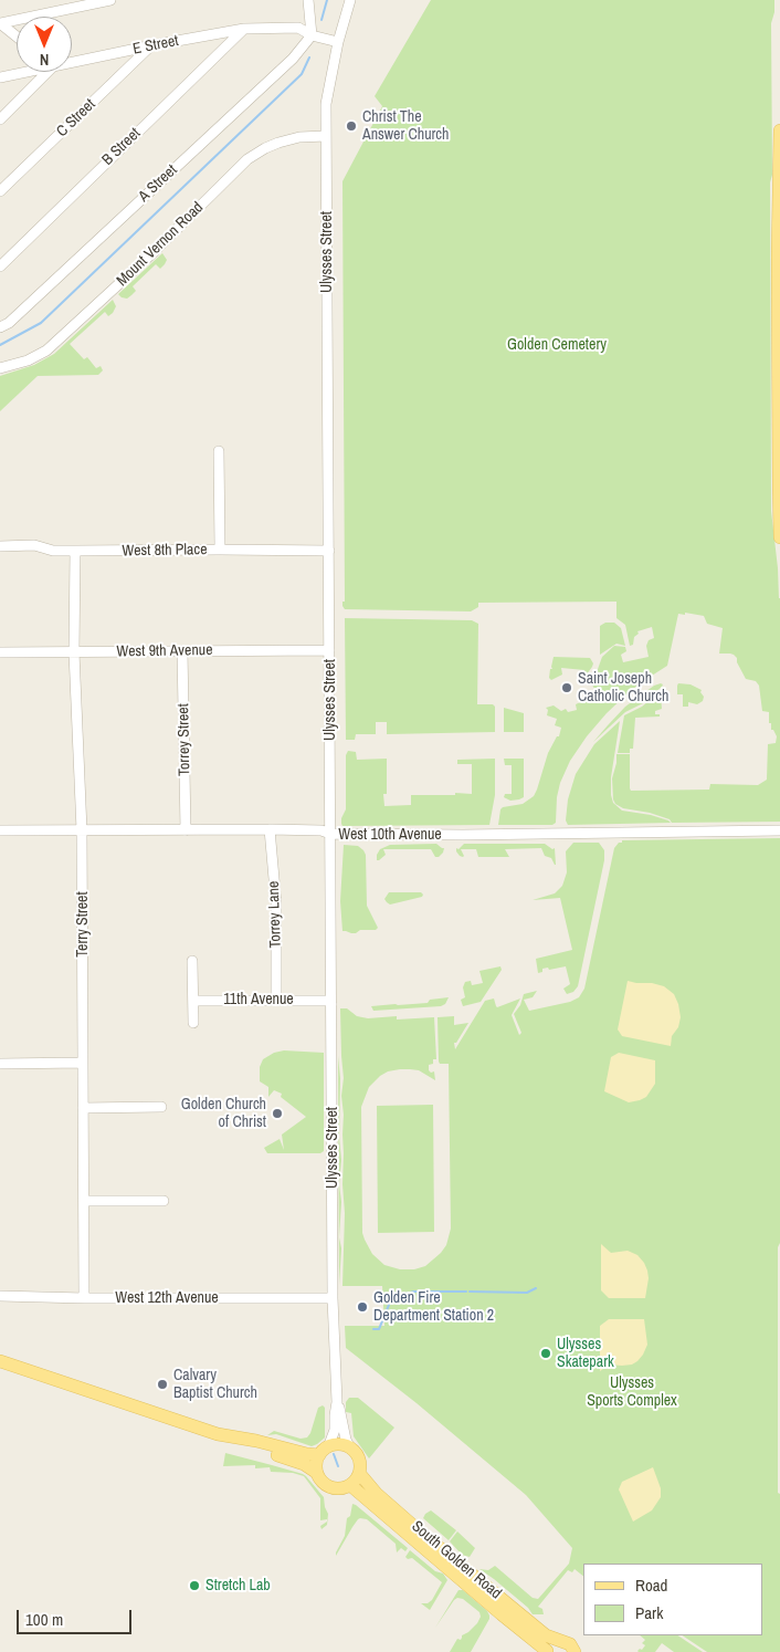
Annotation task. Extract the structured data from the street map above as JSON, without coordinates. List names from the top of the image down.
{
  "streets": {
    "main road": ["South Golden Road"],
    "street": [
      "E Street",
      "C Street",
      "B Street",
      "A Street",
      "Mount Vernon Road",
      "Ulysses Street",
      "West 8th Place",
      "West 9th Avenue",
      "Torrey Street",
      "West 10th Avenue",
      "Torrey Lane",
      "Terry Street",
      "11th Avenue",
      "West 12th Avenue"
    ]
  },
  "crossings": [
    ["E Street", "C Street"],
    ["E Street", "B Street"],
    ["E Street", "A Street"],
    ["E Street", "Ulysses Street"],
    ["Mount Vernon Road", "Ulysses Street"],
    ["Ulysses Street", "West 8th Place"],
    ["Ulysses Street", "West 9th Avenue"],
    ["Ulysses Street", "West 10th Avenue"],
    ["Ulysses Street", "11th Avenue"],
    ["Ulysses Street", "West 12th Avenue"],
    ["Ulysses Street", "South Golden Road"],
    ["West 8th Place", "Terry Street"],
    ["West 9th Avenue", "Torrey Street"],
    ["West 9th Avenue", "Terry Street"],
    ["Torrey Street", "West 10th Avenue"],
    ["West 10th Avenue", "Torrey Lane"],
    ["West 10th Avenue", "Terry Street"],
    ["Torrey Lane", "11th Avenue"],
    ["Terry Street", "West 12th Avenue"]
  ],
  "parks": ["Golden Cemetery", "Ulysses Sports Complex"],
  "places": [
    "Christ The Answer Church",
    "Saint Joseph Catholic Church",
    "Golden Church of Christ",
    "Golden Fire Department Station 2",
    "Ulysses Skatepark",
    "Calvary Baptist Church",
    "Stretch Lab"
  ],
  "legend": ["Road", "Park"],
  "scale_bar": "100 m",
  "north": "bottom"
}
